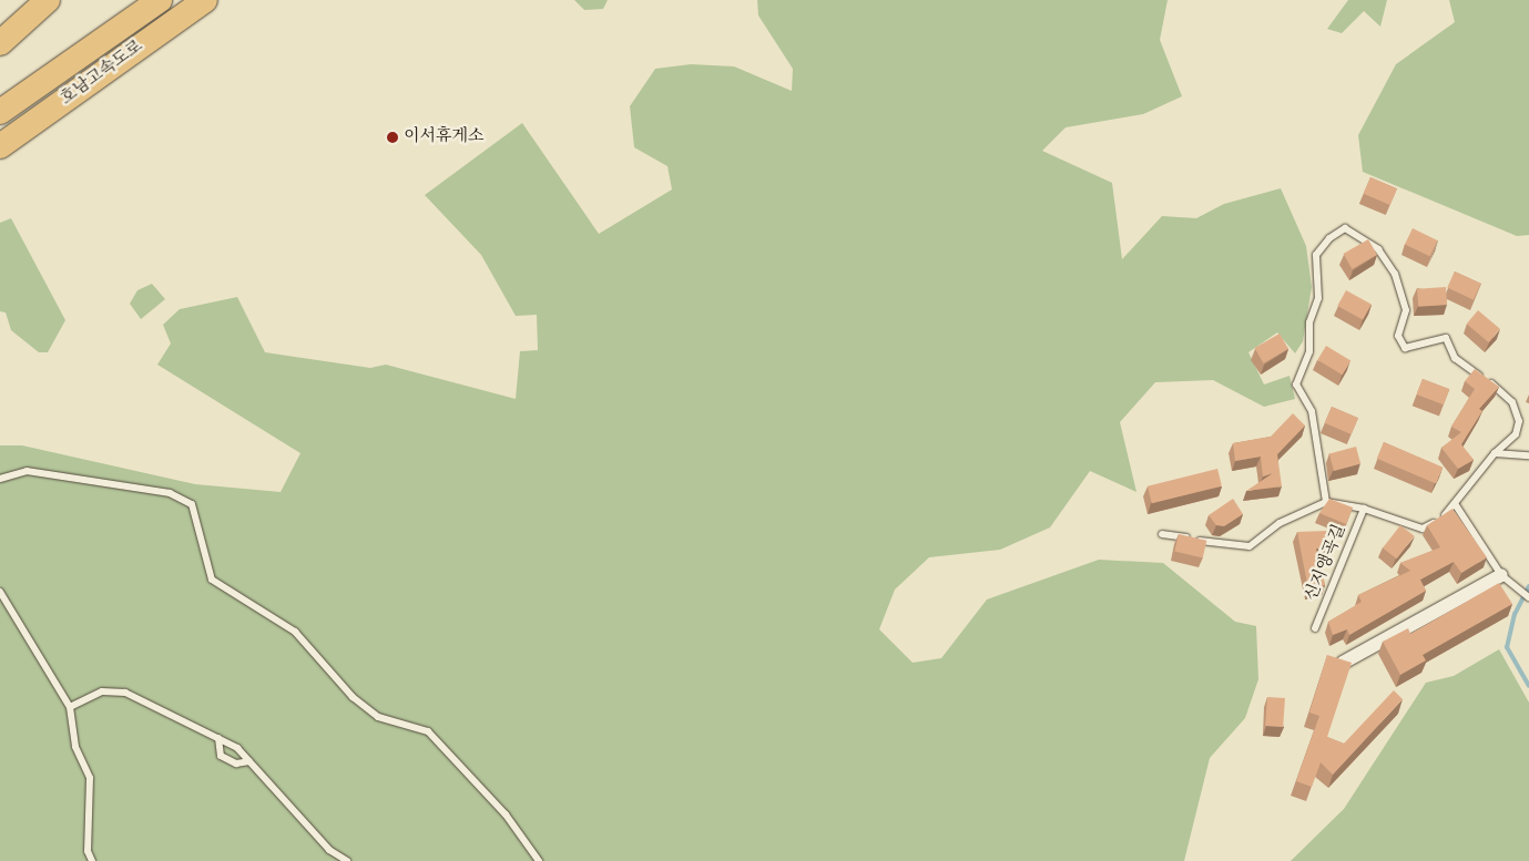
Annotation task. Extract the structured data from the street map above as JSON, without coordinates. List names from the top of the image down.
{
  "streets": {
    "highway": ["호남고속도로"],
    "lane": ["신지앵곡길"]
  },
  "places": ["이서휴게소"]
}
